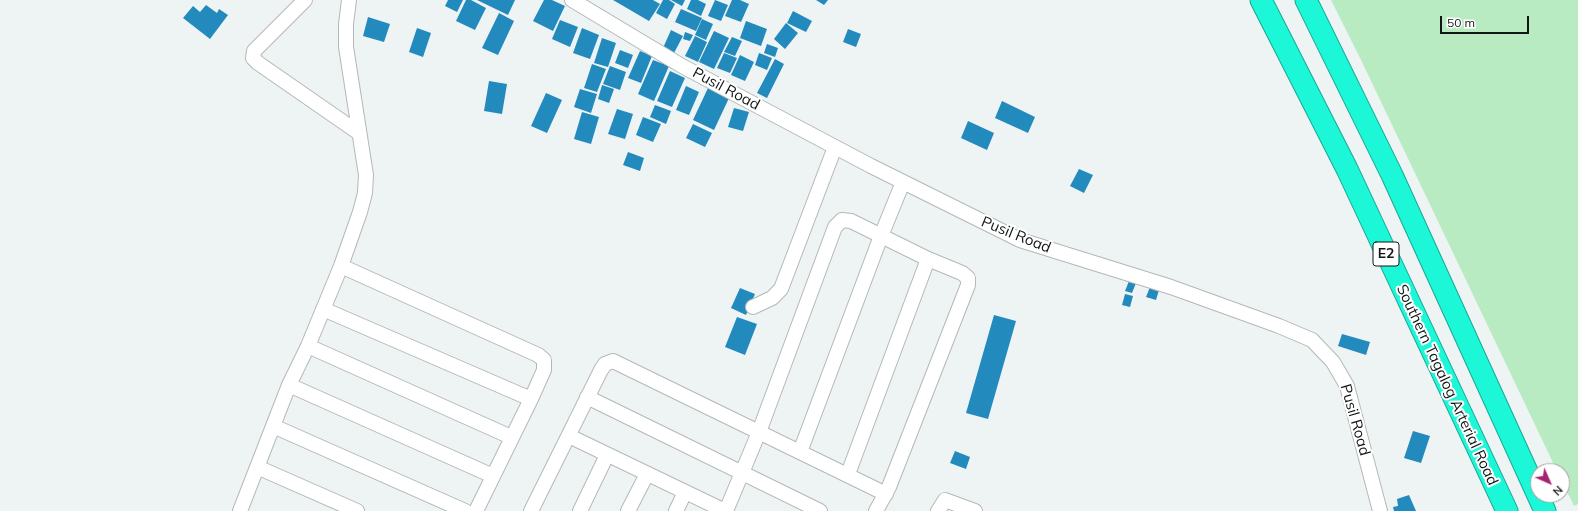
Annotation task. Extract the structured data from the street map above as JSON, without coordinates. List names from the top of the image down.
{
  "streets": {
    "highway": ["E2", "Southern Tagalog Arterial Road"],
    "street": ["Pusil Road"]
  },
  "scale_bar": "50 m",
  "north": "bottom right"
}
